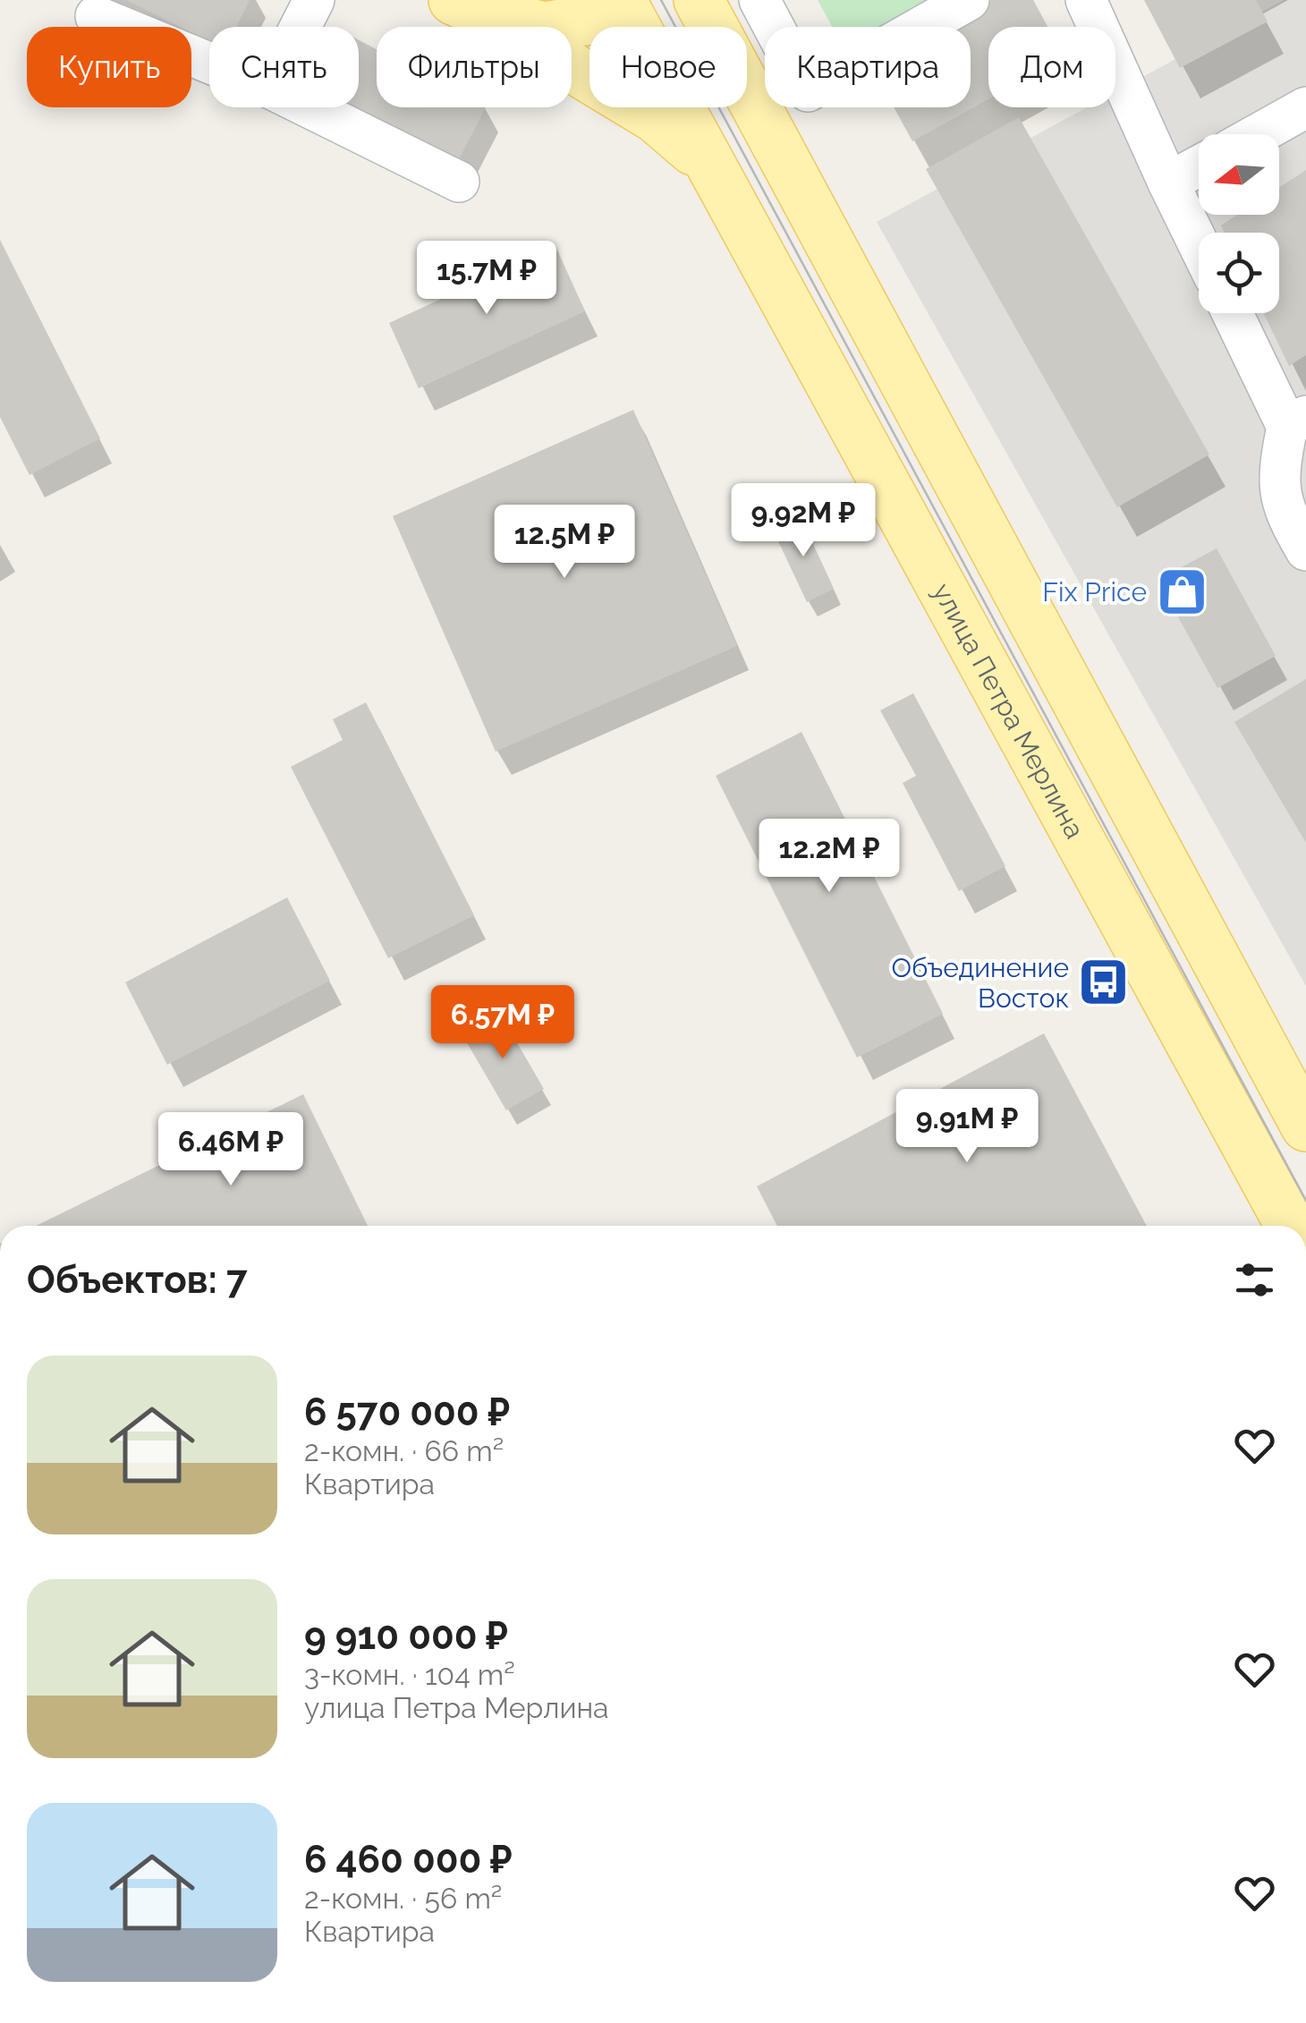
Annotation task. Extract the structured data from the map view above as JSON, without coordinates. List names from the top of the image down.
{
  "streets": {
    "main road": ["улица Петра Мерлина"]
  },
  "places": {
    "shop": ["Fix Price"],
    "bus stop": ["Объединение Восток"]
  },
  "north": "left",
  "page": {
    "chip": [
      "Купить",
      "Снять",
      "Фильтры",
      "Новое",
      "Квартира",
      "Дом"
    ],
    "price": [
      "15.7M ₽",
      "9.92M ₽",
      "12.5M ₽",
      "12.2M ₽",
      "6.57M ₽",
      "9.91M ₽",
      "6.46M ₽"
    ],
    "heading": "Объектов: 7",
    "list": [
      {
        "name": "6 570 000 ₽",
        "note": "2-комн. · 66 m² · Квартира"
      },
      {
        "name": "9 910 000 ₽",
        "note": "3-комн. · 104 m² · улица Петра Мерлина"
      },
      {
        "name": "6 460 000 ₽",
        "note": "2-комн. · 56 m² · Квартира"
      }
    ]
  }
}
